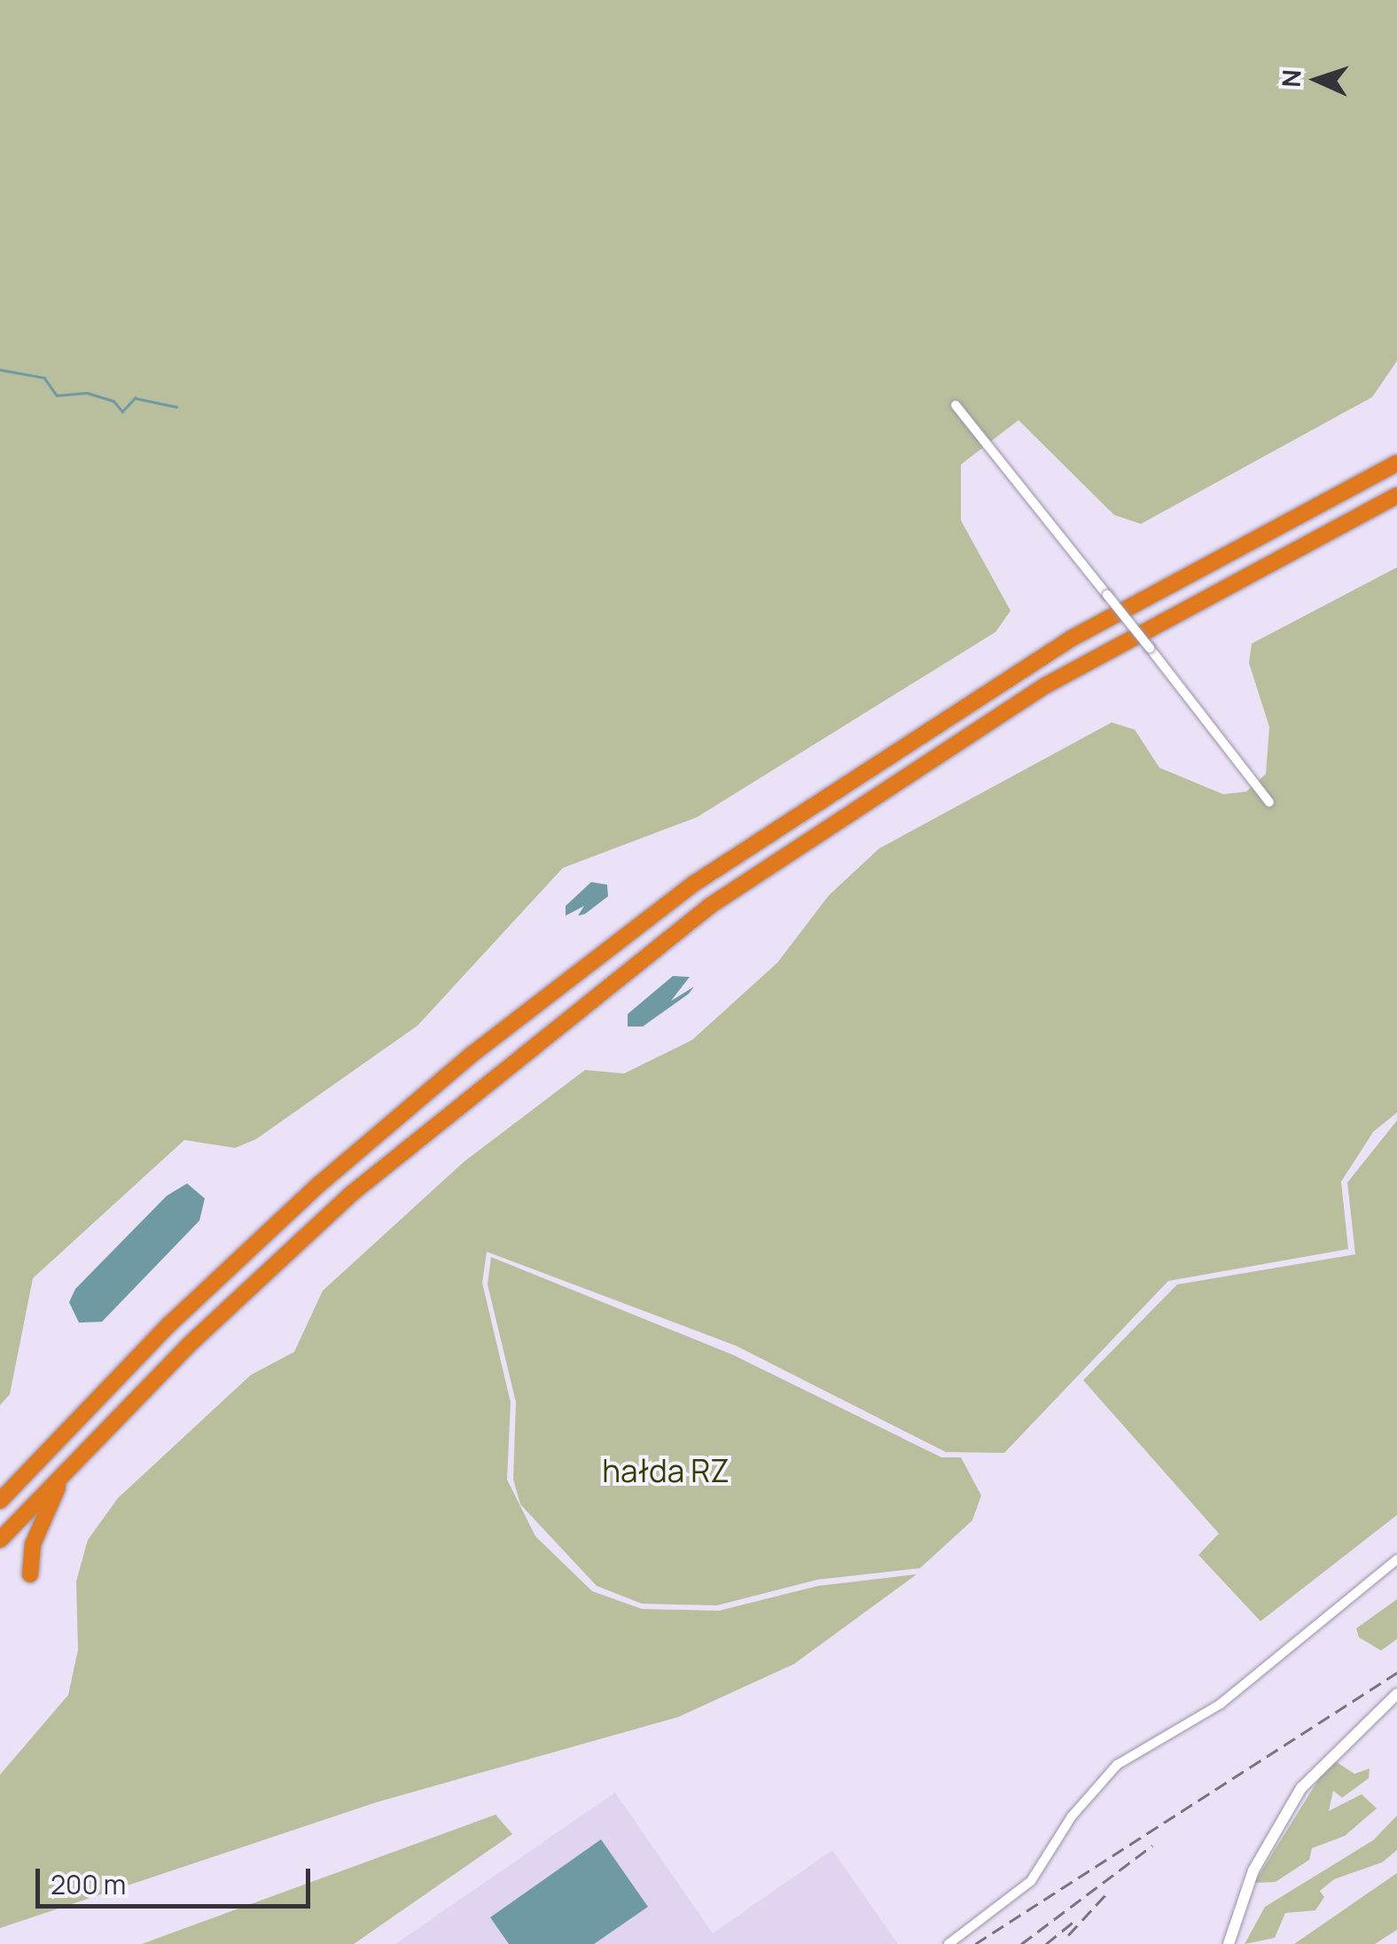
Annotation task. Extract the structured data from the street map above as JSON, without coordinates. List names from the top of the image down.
{
  "parks": ["hałda RZ"],
  "scale_bar": "200 m",
  "north": "left"
}
